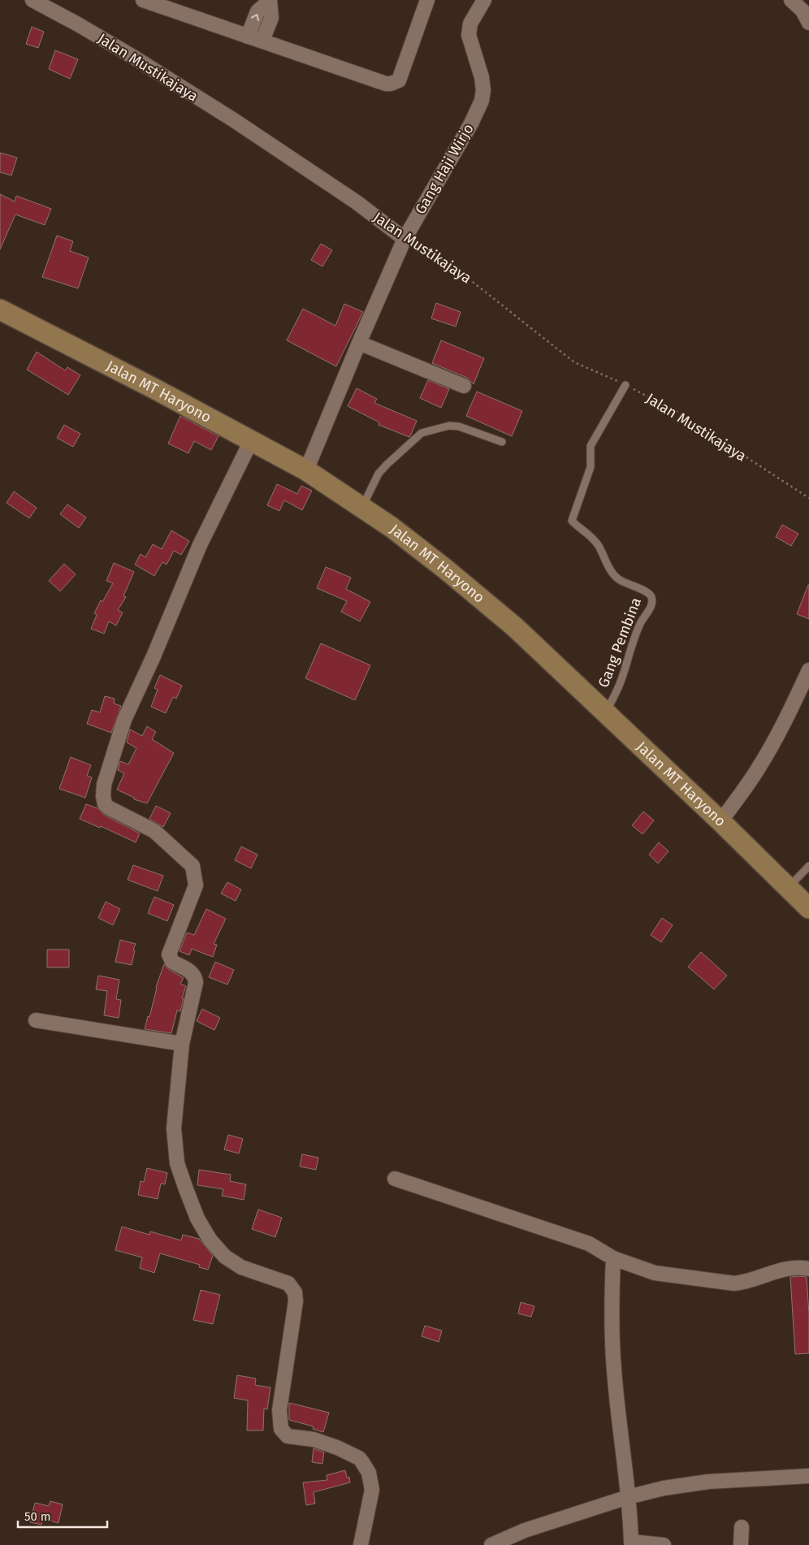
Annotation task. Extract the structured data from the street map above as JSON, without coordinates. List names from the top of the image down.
{
  "streets": {
    "main road": ["Jalan MT Haryono"],
    "street": ["Jalan Mustikajaya", "Gang Haji Wirjo"],
    "lane": ["Gang Pembina"]
  },
  "crossings": [
    ["Jalan Mustikajaya", "Gang Haji Wirjo"],
    ["Jalan Mustikajaya", "Gang Pembina"],
    ["Gang Haji Wirjo", "Jalan MT Haryono"],
    ["Jalan MT Haryono", "Gang Pembina"]
  ],
  "scale_bar": "50 m"
}
